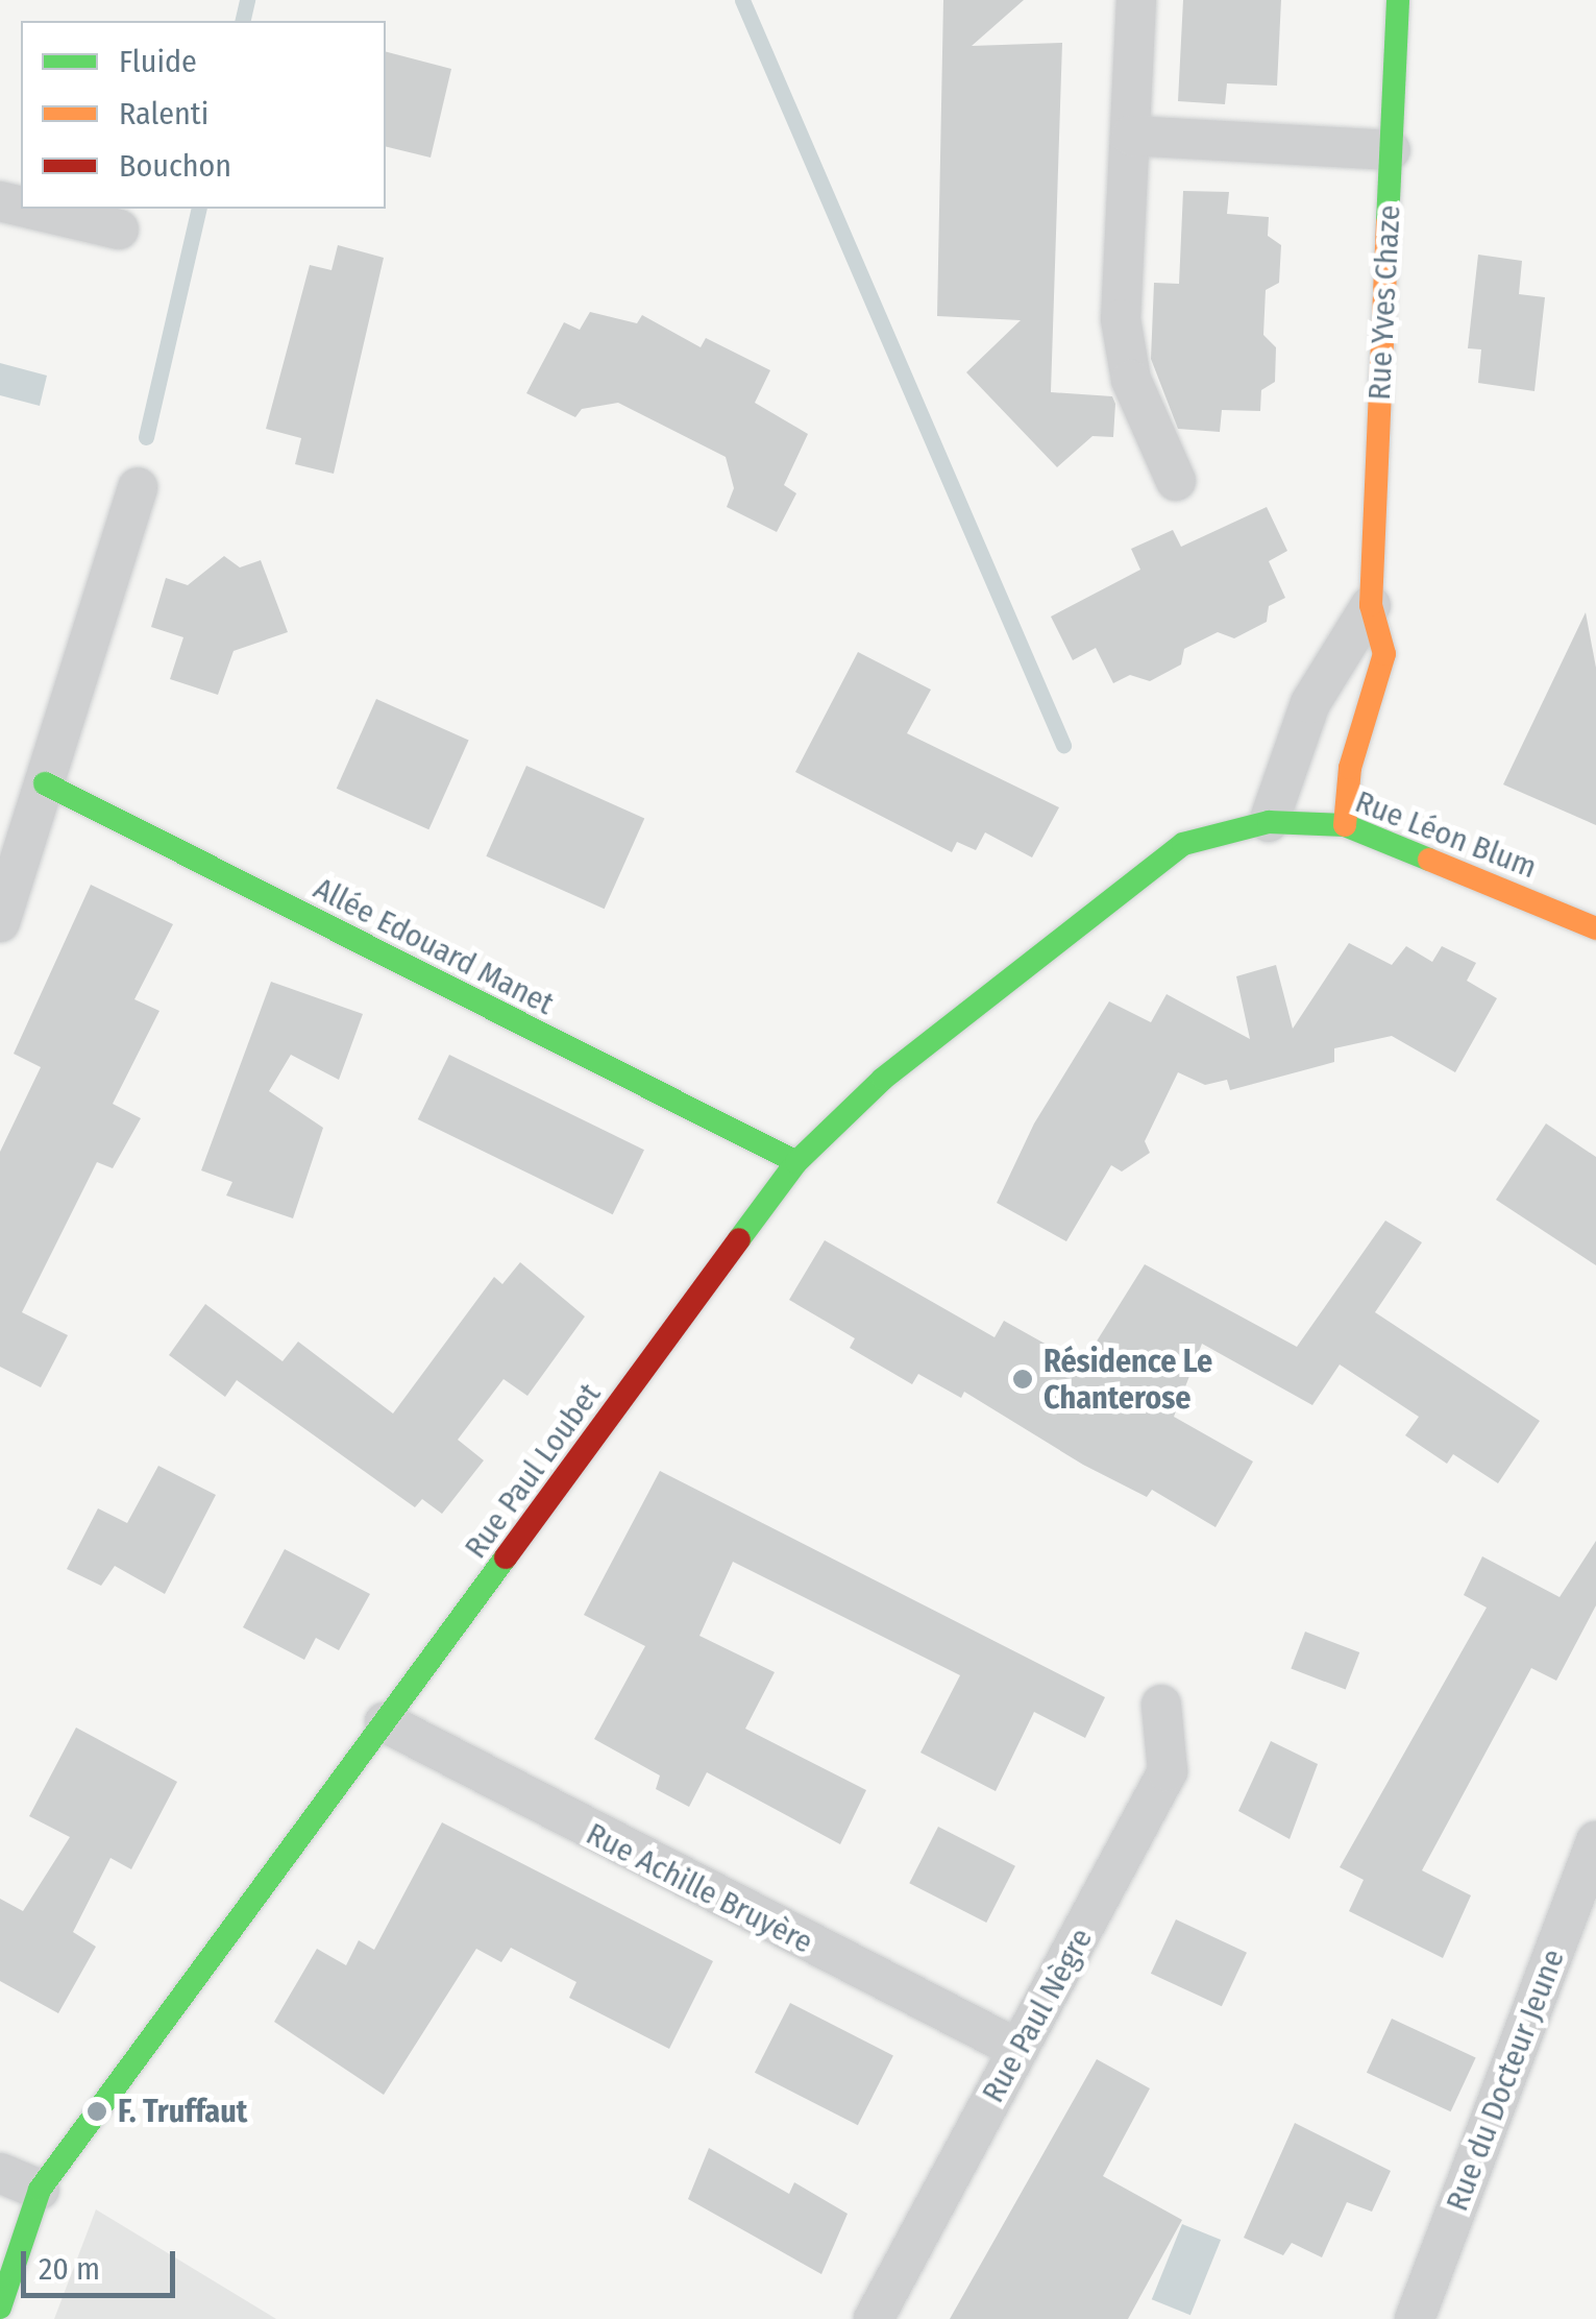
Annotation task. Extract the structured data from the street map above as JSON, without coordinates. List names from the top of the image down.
{
  "streets": {
    "street": [
      "Rue Yves Chaze",
      "Rue Léon Blum",
      "Allée Edouard Manet",
      "Rue Paul Loubet",
      "Rue Achille Bruyère",
      "Rue Paul Nègre",
      "Rue du Docteur Jeune"
    ]
  },
  "crossings": [
    ["Rue Yves Chaze", "Rue Léon Blum"],
    ["Rue Yves Chaze", "Rue Paul Loubet"],
    ["Rue Léon Blum", "Rue Paul Loubet"],
    ["Allée Edouard Manet", "Rue Paul Loubet"],
    ["Rue Paul Loubet", "Rue Achille Bruyère"],
    ["Rue Achille Bruyère", "Rue Paul Nègre"]
  ],
  "places": ["Résidence Le Chanterose", "F. Truffaut"],
  "legend": ["Fluide", "Ralenti", "Bouchon"],
  "scale_bar": "20 m"
}
